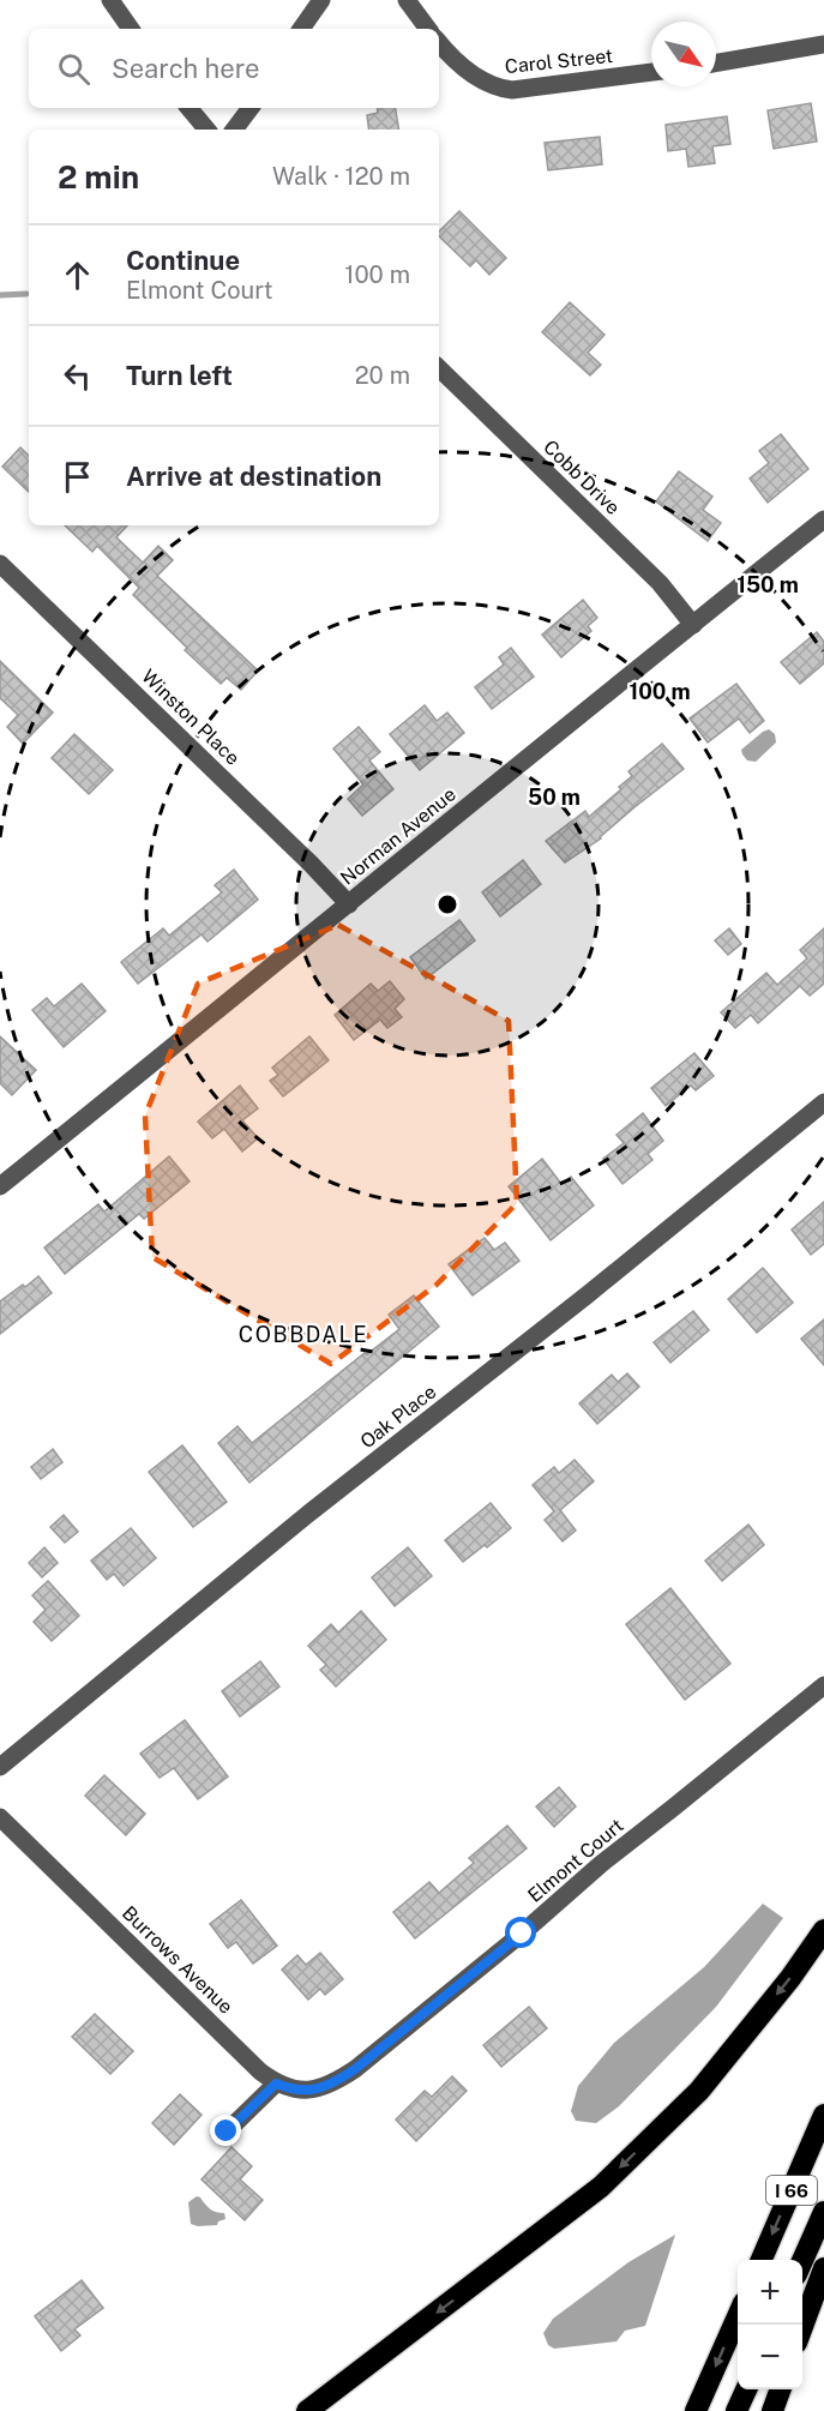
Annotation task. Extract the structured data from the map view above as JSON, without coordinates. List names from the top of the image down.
{
  "streets": {
    "highway": ["I 66"],
    "street": [
      "Carol Street",
      "Cobb Drive",
      "Winston Place",
      "Norman Avenue",
      "Oak Place",
      "Elmont Court",
      "Burrows Avenue"
    ]
  },
  "crossings": [
    ["Cobb Drive", "Norman Avenue"],
    ["Winston Place", "Norman Avenue"],
    ["Elmont Court", "Burrows Avenue"]
  ],
  "districts": ["COBBDALE"],
  "north": "bottom right",
  "page": {
    "search": "Search here",
    "heading": ["2 min", "Walk · 120 m"],
    "list": [
      ["Continue", "Elmont Court", "100 m"],
      ["Turn left", "20 m"],
      "Arrive at destination"
    ],
    "map_buttons": ["+", "−"]
  },
  "rings": ["150 m", "100 m", "50 m"]
}
